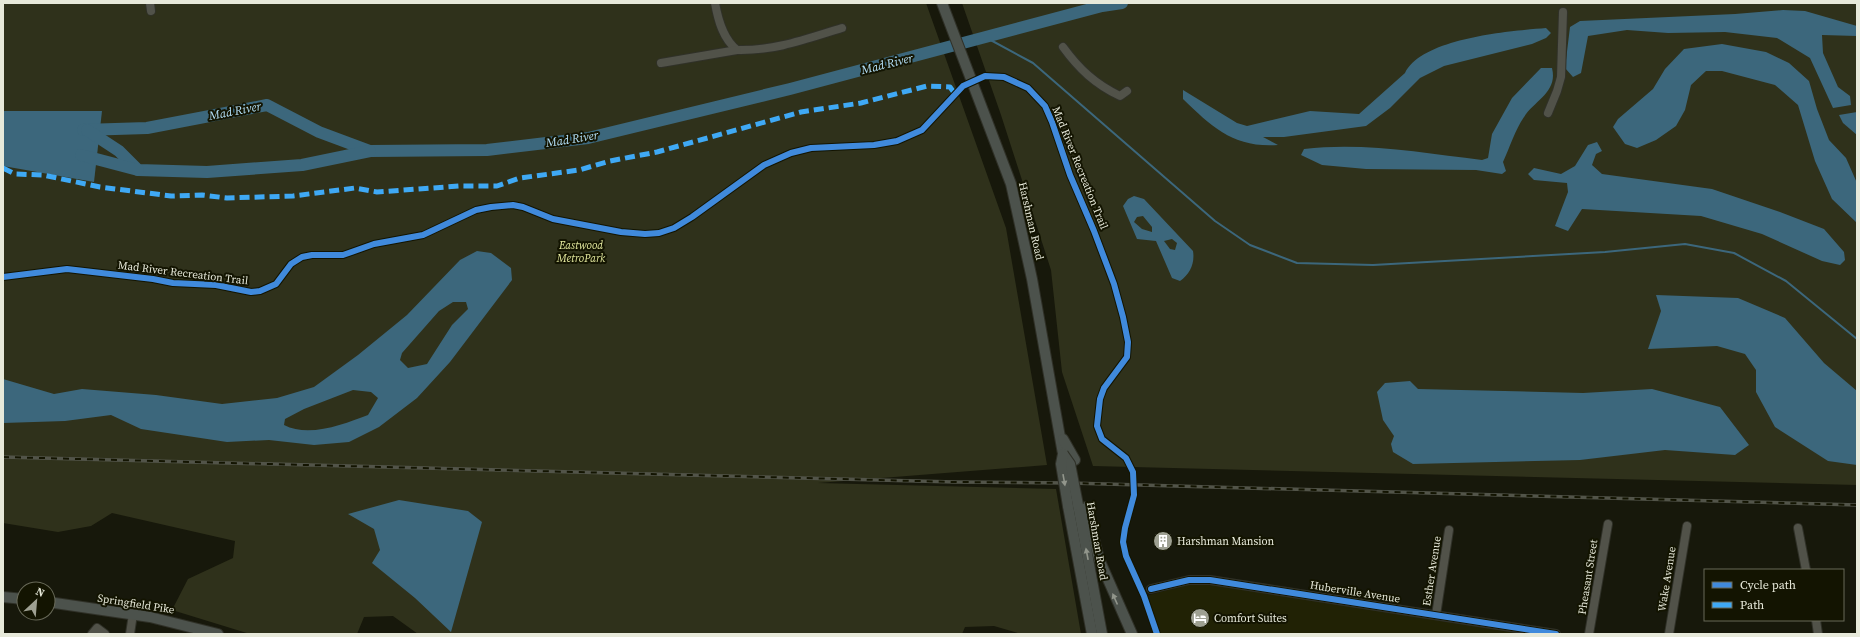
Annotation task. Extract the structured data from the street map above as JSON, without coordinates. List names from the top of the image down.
{
  "streets": {
    "main road": ["Harshman Road", "Springfield Pike"],
    "street": [
      "Esther Avenue",
      "Pheasant Street",
      "Wake Avenue",
      "Huberville Avenue"
    ],
    "cycle path": ["Mad River Recreation Trail"]
  },
  "crossings": [
    ["Esther Avenue", "Huberville Avenue"]
  ],
  "water": ["Mad River"],
  "parks": ["Eastwood MetroPark"],
  "places": {
    "building": ["Harshman Mansion"],
    "hotel": ["Comfort Suites"]
  },
  "legend": ["Cycle path", "Path"],
  "north": "top right"
}
